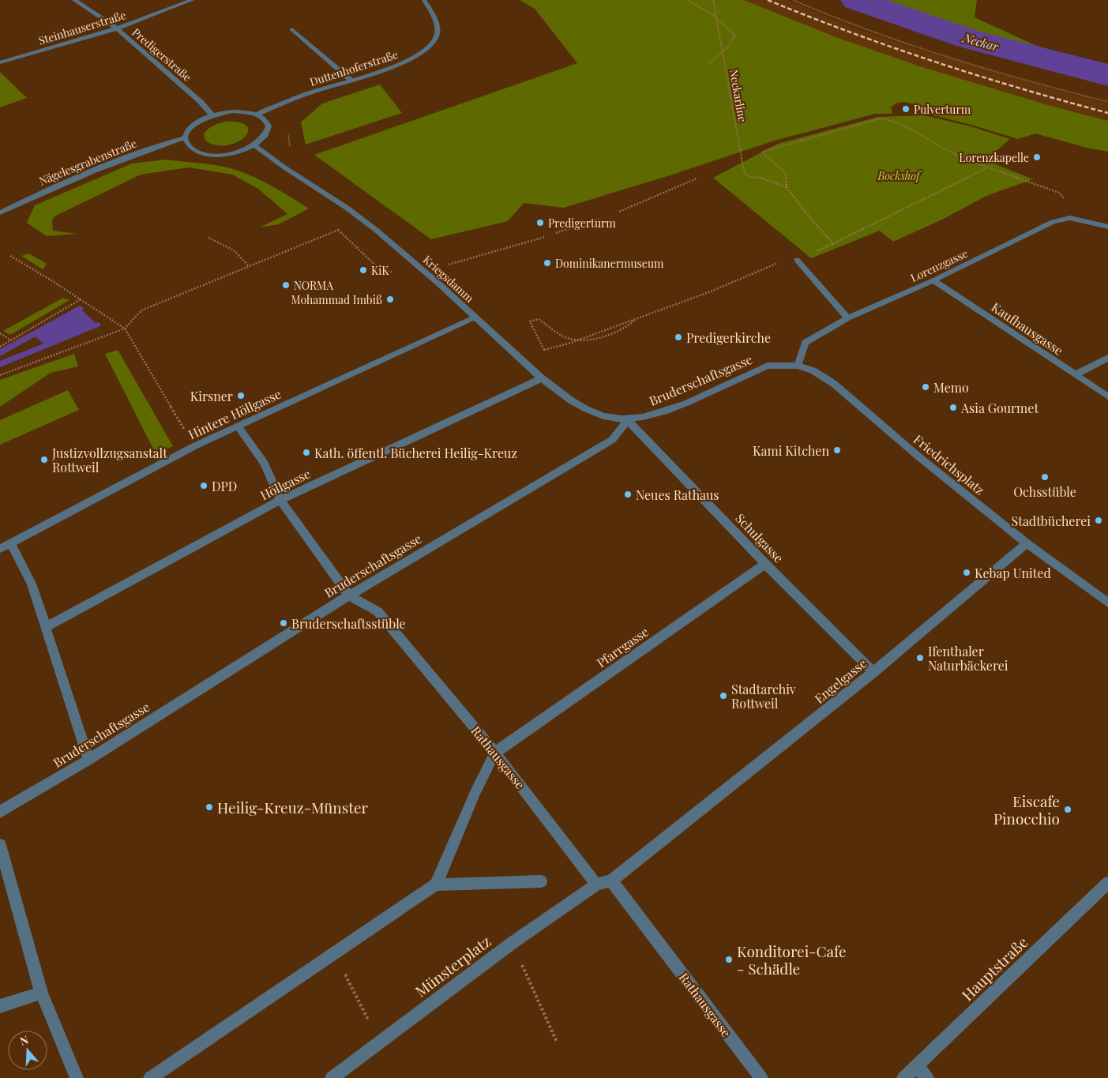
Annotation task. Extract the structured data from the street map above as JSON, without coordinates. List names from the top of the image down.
{
  "streets": {
    "street": [
      "Steinhauserstraße",
      "Predigerstraße",
      "Duttenhoferstraße",
      "Nägelesgrabenstraße",
      "Lorenzgasse",
      "Kriegsdamm",
      "Kaufhausgasse",
      "Bruderschaftsgasse",
      "Hintere Höllgasse",
      "Friedrichsplatz",
      "Höllgasse",
      "Schulgasse",
      "Pfarrgasse",
      "Engelgasse",
      "Rathausgasse",
      "Münsterplatz",
      "Hauptstraße"
    ],
    "path": ["Neckarline"]
  },
  "crossings": [
    ["Steinhauserstraße", "Predigerstraße"],
    ["Lorenzgasse", "Kaufhausgasse"],
    ["Lorenzgasse", "Friedrichsplatz"],
    ["Kriegsdamm", "Bruderschaftsgasse"],
    ["Kriegsdamm", "Hintere Höllgasse"],
    ["Kriegsdamm", "Höllgasse"],
    ["Kriegsdamm", "Schulgasse"],
    ["Bruderschaftsgasse", "Friedrichsplatz"],
    ["Bruderschaftsgasse", "Schulgasse"],
    ["Bruderschaftsgasse", "Rathausgasse"],
    ["Hintere Höllgasse", "Rathausgasse"],
    ["Friedrichsplatz", "Engelgasse"],
    ["Höllgasse", "Rathausgasse"],
    ["Schulgasse", "Pfarrgasse"],
    ["Schulgasse", "Engelgasse"],
    ["Pfarrgasse", "Rathausgasse"],
    ["Engelgasse", "Rathausgasse"],
    ["Rathausgasse", "Münsterplatz"]
  ],
  "water": ["Neckar"],
  "parks": ["Bockshof"],
  "places": [
    "Pulverturm",
    "Lorenzkapelle",
    "Predigerturm",
    "Dominikanermuseum",
    "KiK",
    "NORMA",
    "Mohammad Imbiß",
    "Predigerkirche",
    "Memo",
    "Kirsner",
    "Asia Gourmet",
    "Kami Kitchen",
    "Kath. öffentl. Bücherei Heilig-Kreuz",
    "Justizvollzugsanstalt Rottweil",
    "Ochsstüble",
    "DPD",
    "Neues Rathaus",
    "Stadtbücherei",
    "Kebap United",
    "Bruderschaftsstüble",
    "Ifenthaler Naturbäckerei",
    "Stadtarchiv Rottweil",
    "Heilig-Kreuz-Münster",
    "Eiscafe Pinocchio",
    "Konditorei-Cafe - Schädle"
  ],
  "north": "top"
}
